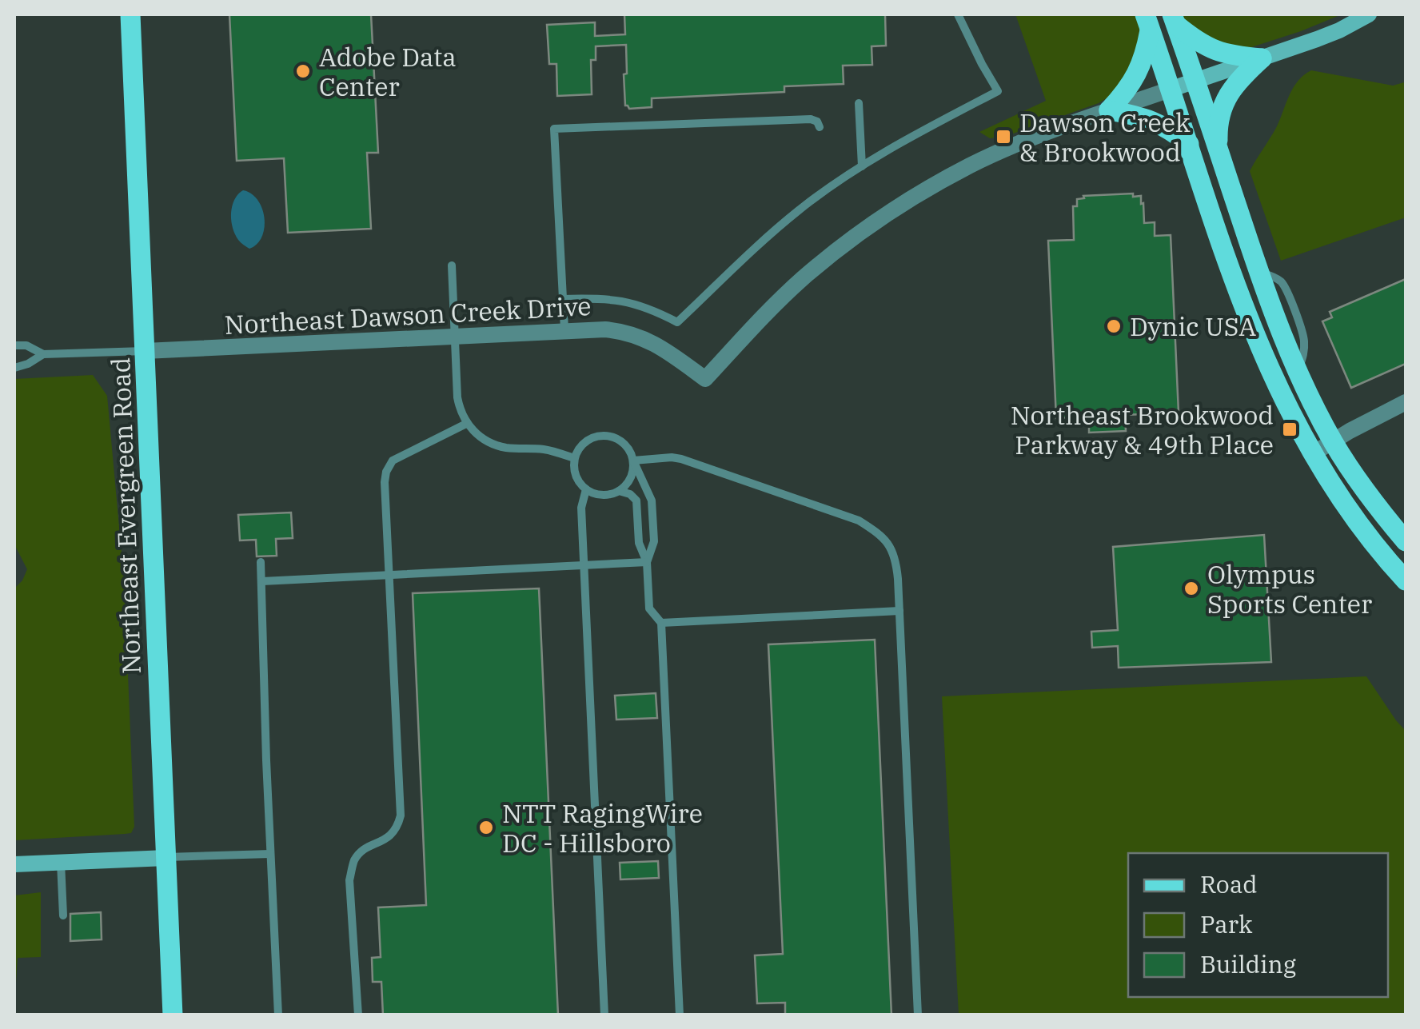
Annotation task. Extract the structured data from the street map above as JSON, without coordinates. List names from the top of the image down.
{
  "streets": {
    "main road": ["Northeast Evergreen Road"],
    "street": ["Northeast Dawson Creek Drive"]
  },
  "crossings": [
    ["Northeast Dawson Creek Drive", "Northeast Evergreen Road"]
  ],
  "places": {
    "other": [
      "Adobe Data Center",
      "Dynic USA",
      "Olympus Sports Center",
      "NTT RagingWire DC - Hillsboro"
    ],
    "transit": ["Dawson Creek & Brookwood", "Northeast Brookwood Parkway & 49th Place"]
  },
  "legend": ["Road", "Park", "Building"]
}
